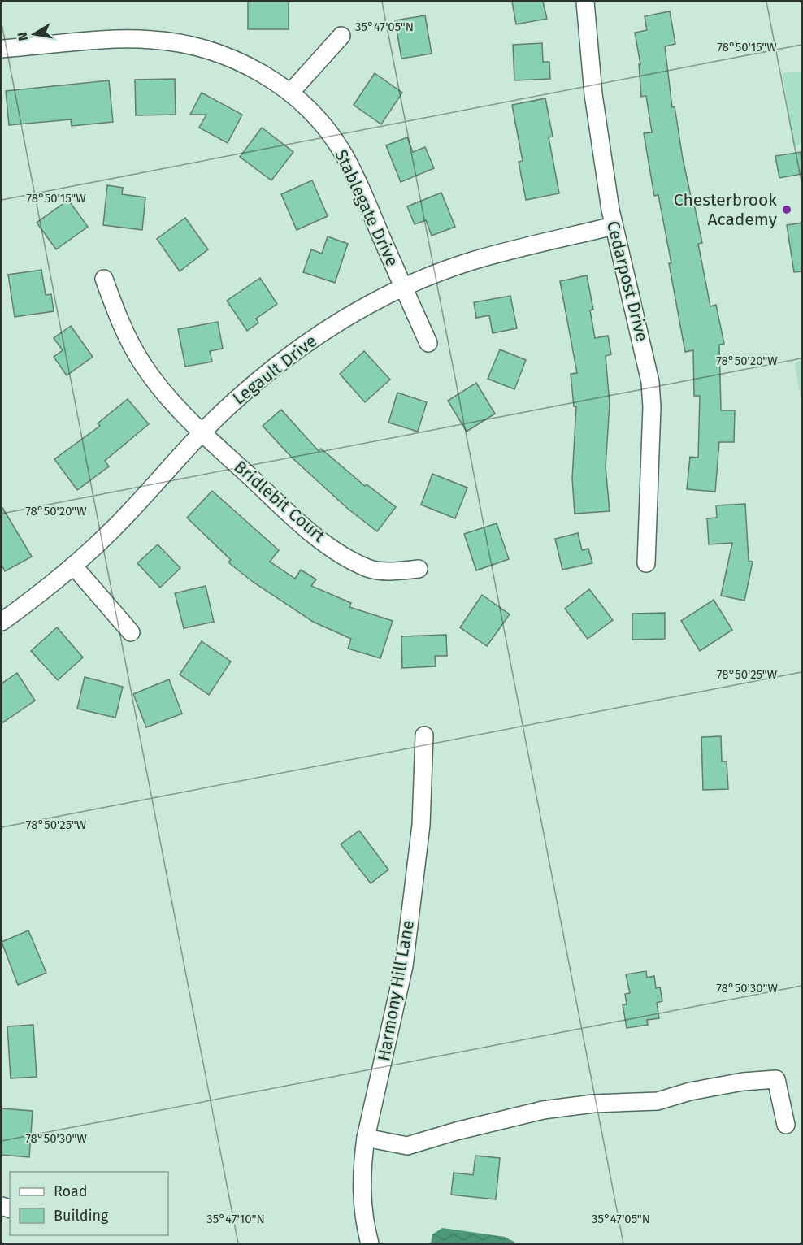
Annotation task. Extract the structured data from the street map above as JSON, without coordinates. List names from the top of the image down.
{
  "streets": {
    "street": [
      "Stablegate Drive",
      "Cedarpost Drive",
      "Legault Drive",
      "Bridlebit Court",
      "Harmony Hill Lane"
    ]
  },
  "crossings": [
    ["Stablegate Drive", "Legault Drive"],
    ["Cedarpost Drive", "Legault Drive"],
    ["Legault Drive", "Bridlebit Court"]
  ],
  "places": ["Chesterbrook Academy"],
  "legend": ["Road", "Building"],
  "north": "left",
  "coordinates": [
    "35°47'05\"N",
    "78°50'15\"W",
    "78°50'20\"W",
    "78°50'25\"W",
    "78°50'30\"W",
    "35°47'10\"N"
  ]
}
